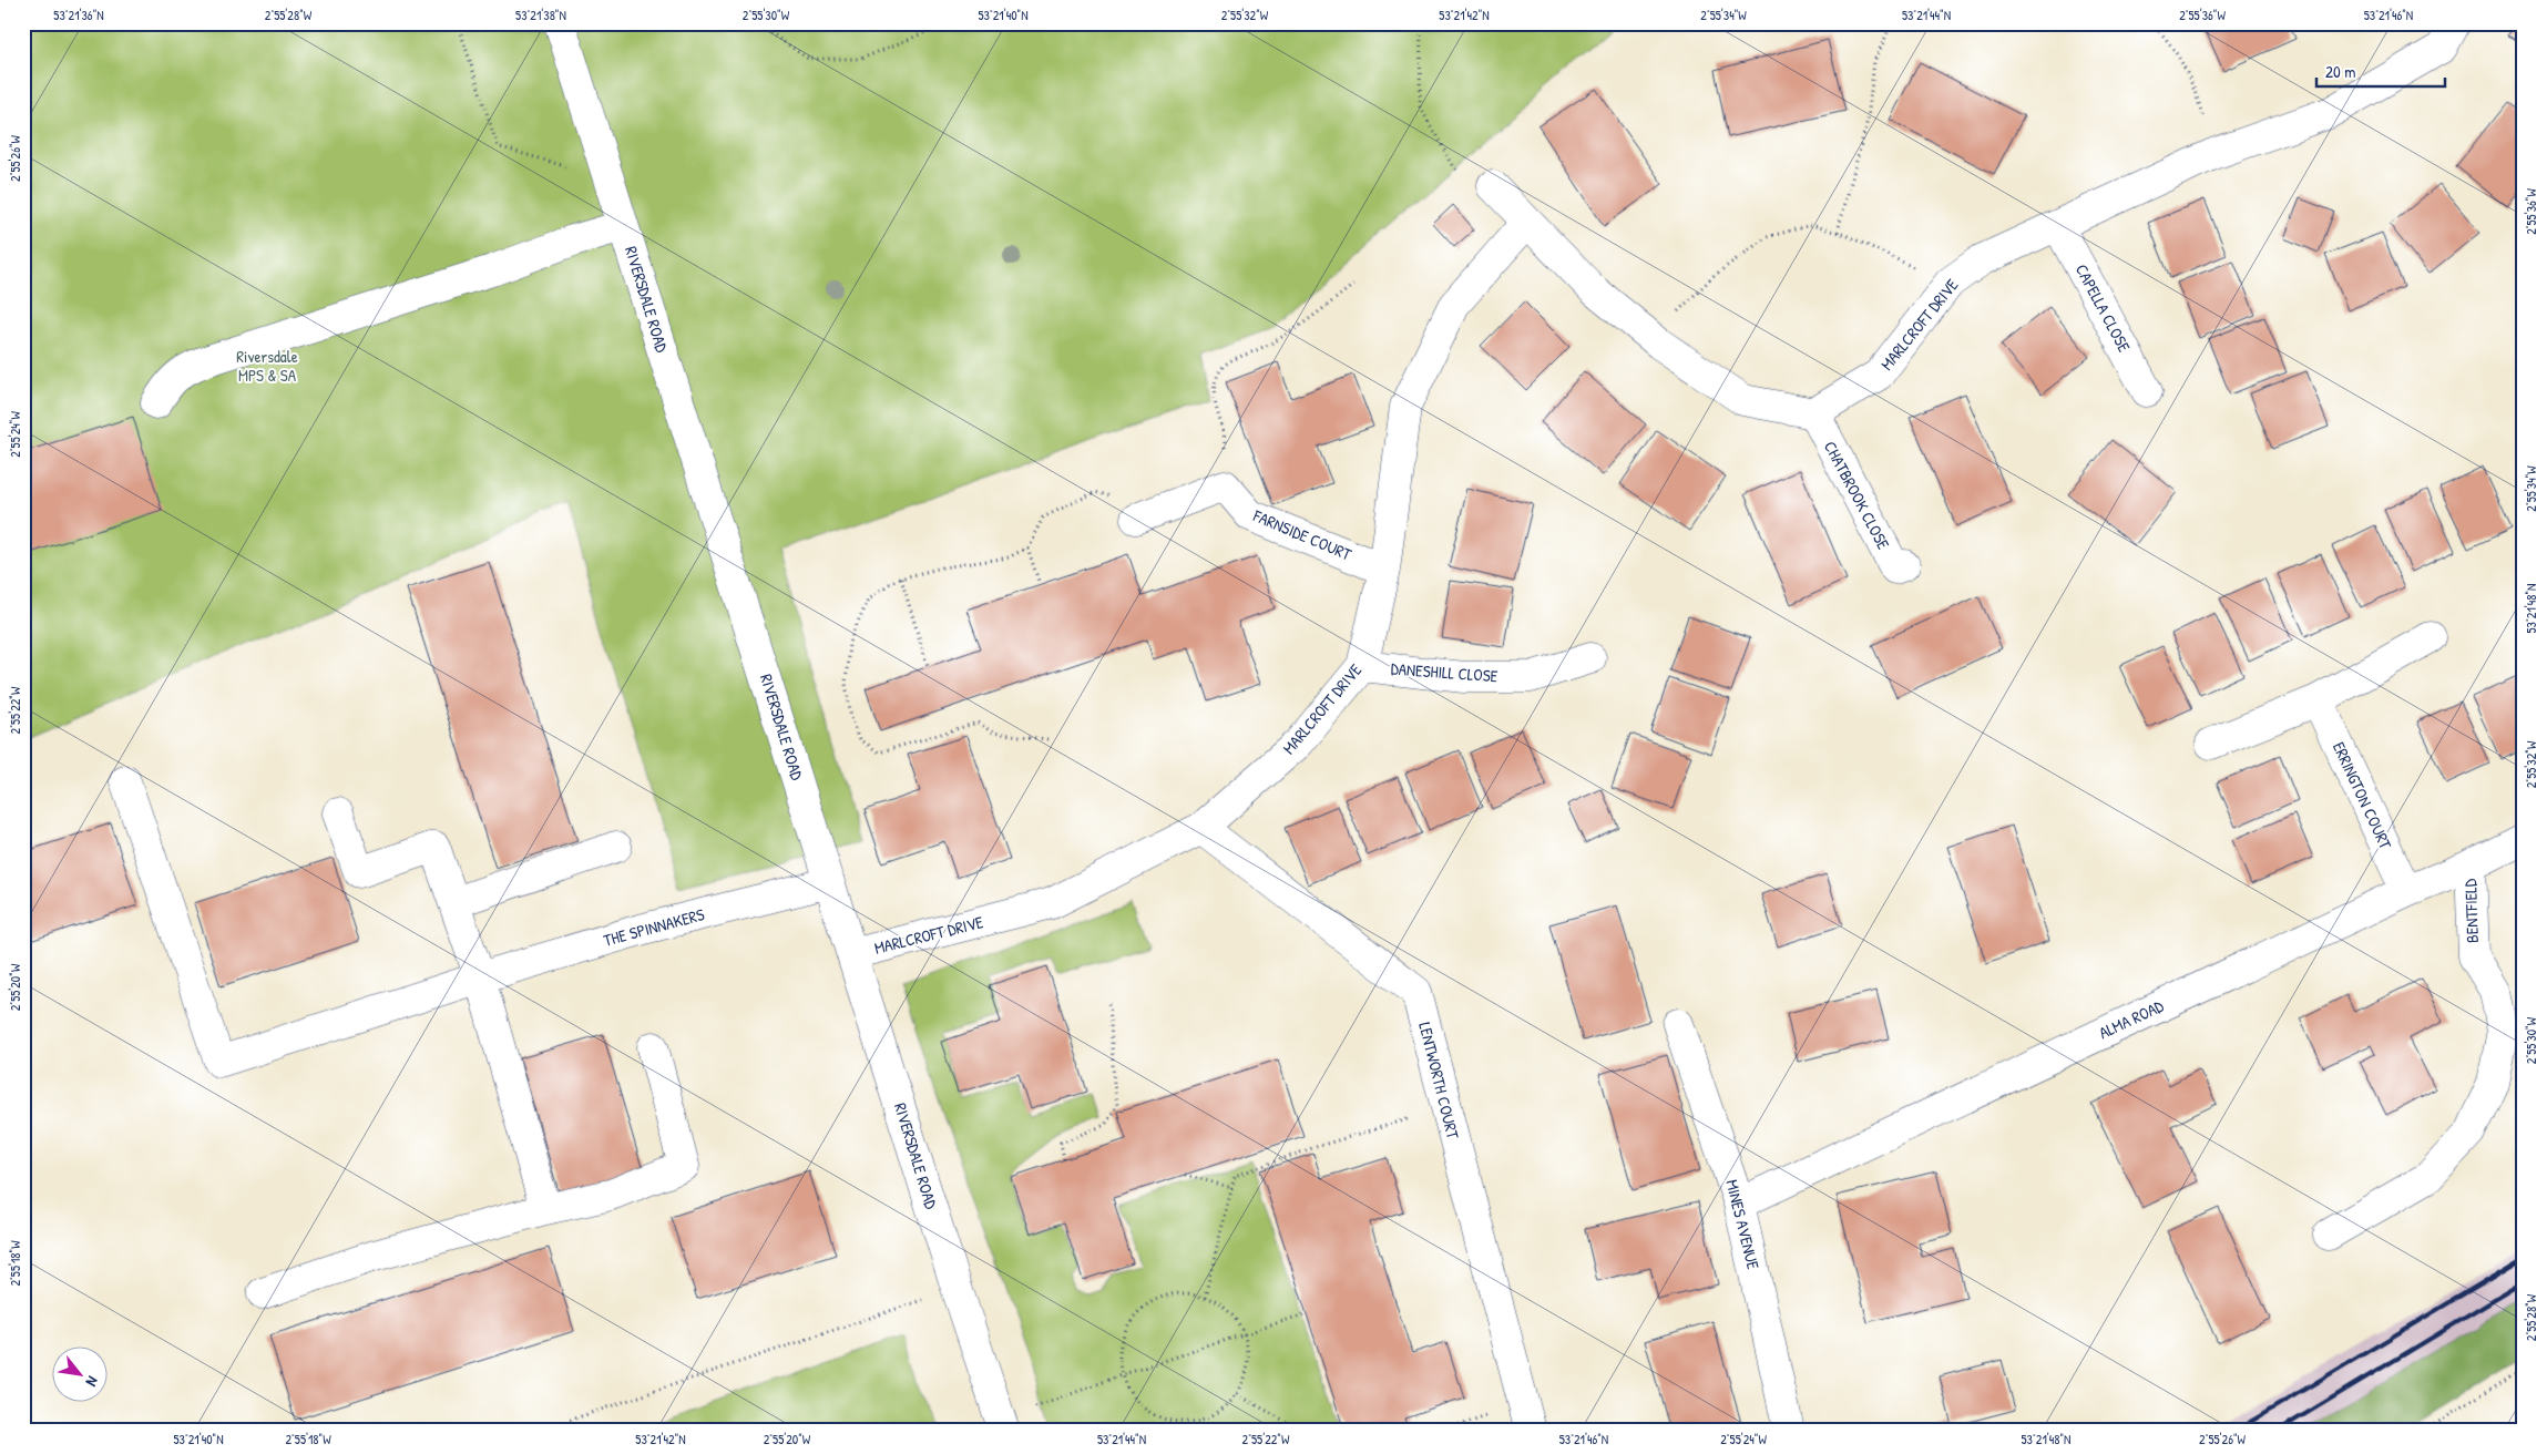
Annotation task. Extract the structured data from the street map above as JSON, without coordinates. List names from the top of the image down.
{
  "streets": {
    "street": [
      "RIVERSDALE ROAD",
      "CAPELLA CLOSE",
      "MARLCROFT DRIVE",
      "CHATBROOK CLOSE",
      "FARNSIDE COURT",
      "DANESHILL CLOSE",
      "ERRINGTON COURT",
      "BENTFIELD",
      "THE SPINNAKERS",
      "ALMA ROAD",
      "LENTWORTH COURT",
      "MINES AVENUE"
    ]
  },
  "crossings": [
    ["RIVERSDALE ROAD", "MARLCROFT DRIVE"],
    ["RIVERSDALE ROAD", "THE SPINNAKERS"],
    ["CAPELLA CLOSE", "MARLCROFT DRIVE"],
    ["MARLCROFT DRIVE", "CHATBROOK CLOSE"],
    ["MARLCROFT DRIVE", "FARNSIDE COURT"],
    ["MARLCROFT DRIVE", "DANESHILL CLOSE"],
    ["MARLCROFT DRIVE", "LENTWORTH COURT"],
    ["ERRINGTON COURT", "ALMA ROAD"],
    ["BENTFIELD", "ALMA ROAD"],
    ["ALMA ROAD", "MINES AVENUE"]
  ],
  "parks": ["Riversdale MPS & SA"],
  "scale_bar": "20 m",
  "north": "bottom right",
  "coordinates": [
    "53°21'36\"N",
    "2°55'28\"W",
    "53°21'38\"N",
    "2°55'30\"W",
    "53°21'40\"N",
    "2°55'32\"W",
    "53°21'42\"N",
    "2°55'34\"W",
    "53°21'44\"N",
    "2°55'36\"W",
    "53°21'46\"N",
    "2°55'26\"W",
    "2°55'24\"W",
    "53°21'48\"N",
    "2°55'22\"W",
    "2°55'20\"W",
    "2°55'18\"W"
  ]
}
